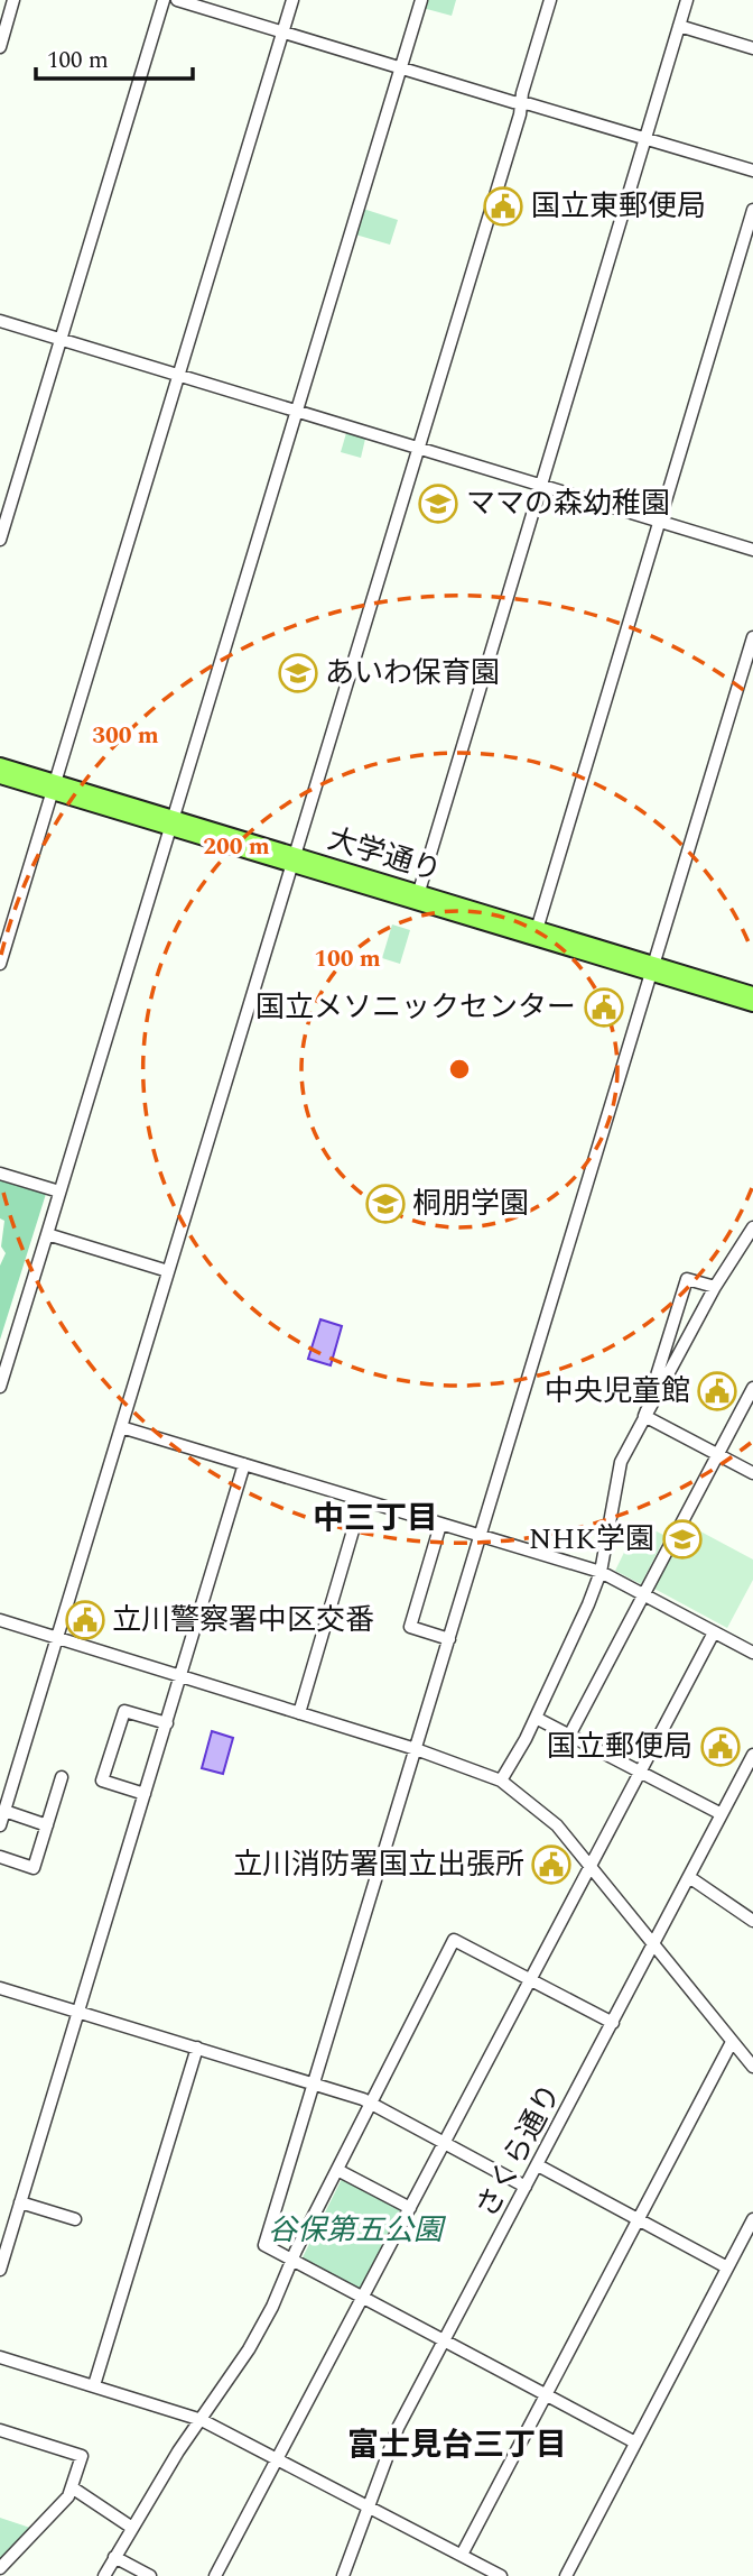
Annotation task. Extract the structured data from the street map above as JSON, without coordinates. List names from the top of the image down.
{
  "streets": {
    "main road": ["大学通り"],
    "street": ["さくら通り"]
  },
  "districts": ["中三丁目", "富士見台三丁目"],
  "parks": ["谷保第五公園"],
  "places": {
    "public building": [
      "国立東郵便局",
      "国立メソニックセンター",
      "中央児童館",
      "立川警察署中区交番",
      "国立郵便局",
      "立川消防署国立出張所"
    ],
    "school or university": [
      "ママの森幼稚園",
      "あいわ保育園",
      "桐朋学園",
      "NHK学園"
    ]
  },
  "scale_bar": "100 m",
  "rings": ["300 m", "200 m", "100 m"]
}
